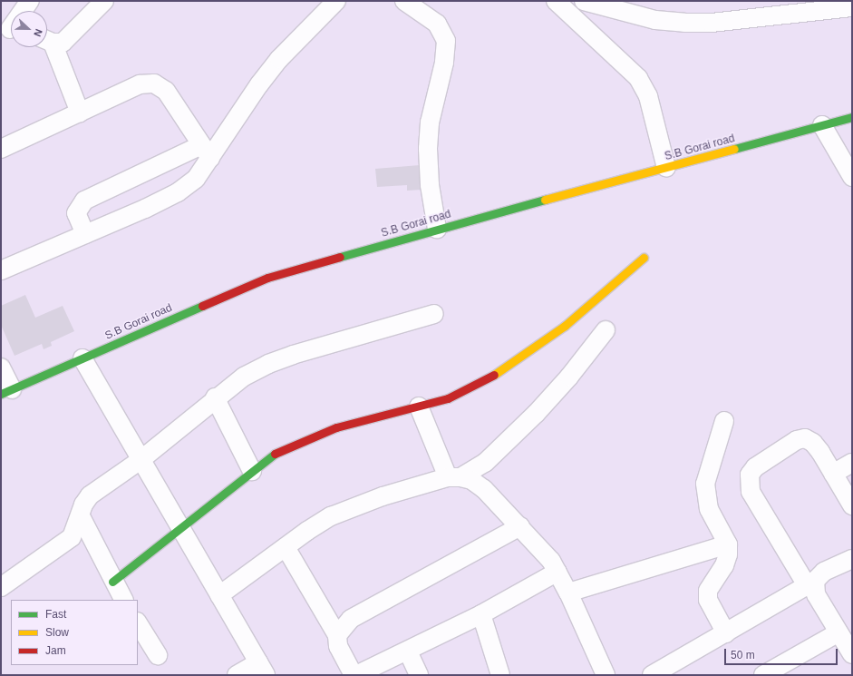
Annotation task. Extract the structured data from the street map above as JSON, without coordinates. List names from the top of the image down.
{
  "streets": {
    "street": ["S.B Gorai road"]
  },
  "legend": ["Fast", "Slow", "Jam"],
  "scale_bar": "50 m",
  "north": "right"
}
